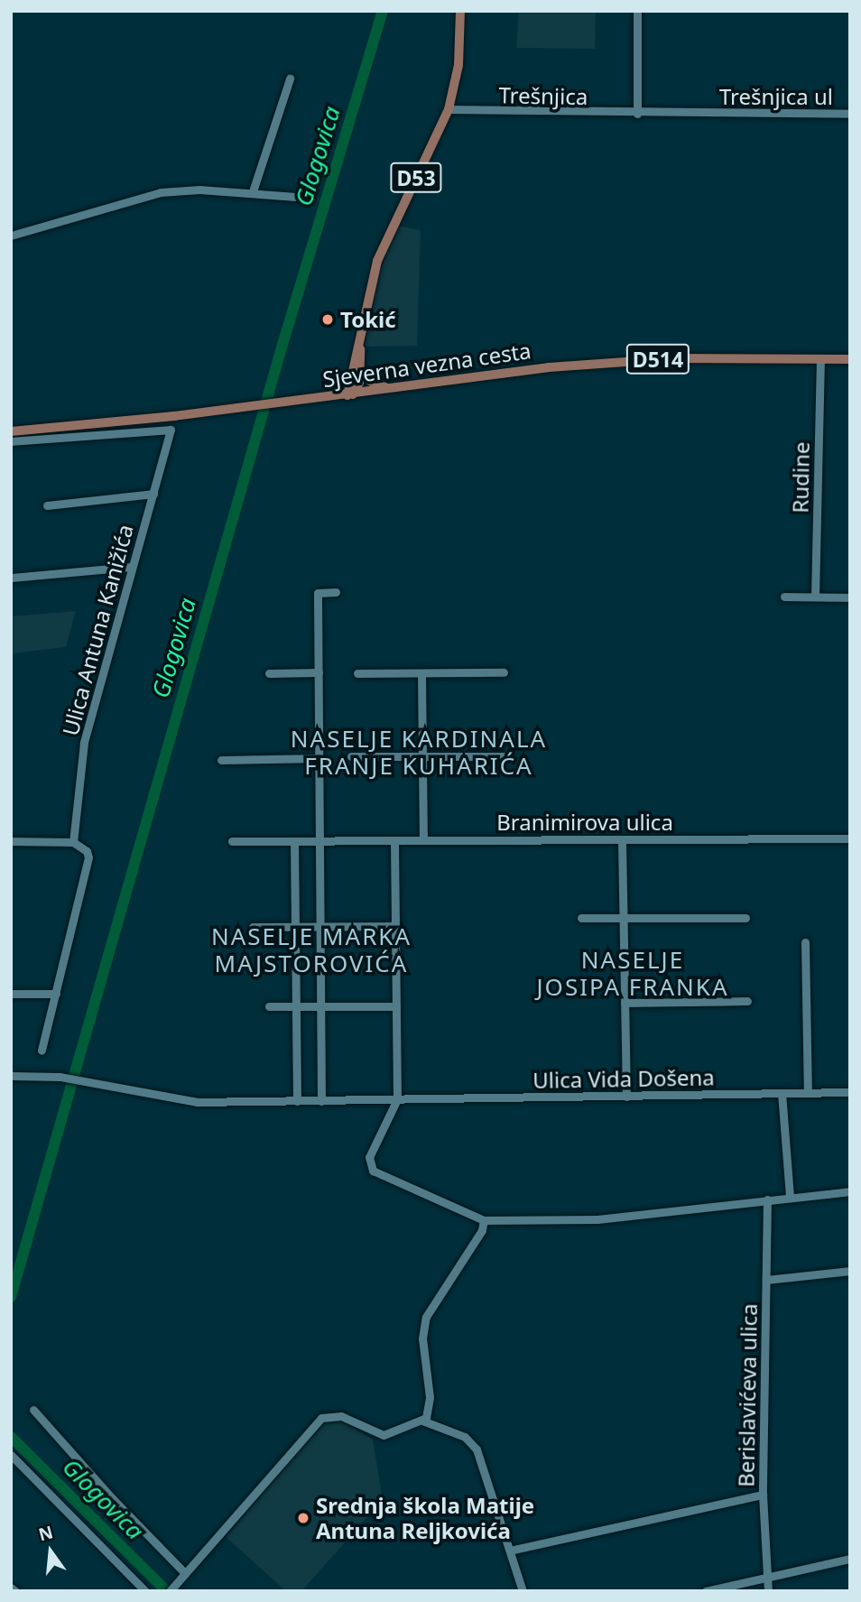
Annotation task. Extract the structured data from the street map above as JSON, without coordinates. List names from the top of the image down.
{
  "streets": {
    "main road": ["D53", "D514", "Sjeverna vezna cesta"],
    "street": [
      "Trešnjica",
      "Trešnjica ul",
      "Rudine",
      "Ulica Antuna Kanižića",
      "Branimirova ulica",
      "Ulica Vida Došena",
      "Berislavićeva ulica"
    ]
  },
  "crossings": [
    ["Trešnjica", "Trešnjica ul"],
    ["Trešnjica", "D53"],
    ["D53", "Sjeverna vezna cesta"],
    ["Sjeverna vezna cesta", "Rudine"],
    ["Sjeverna vezna cesta", "Ulica Antuna Kanižića"]
  ],
  "districts": ["NASELJE KARDINALA FRANJE KUHARIĆA", "NASELJE MARKA MAJSTOROVIĆA", "NASELJE JOSIPA FRANKA"],
  "water": ["Glogovica"],
  "places": ["Tokić", "Srednja škola Matije Antuna Reljkovića"],
  "north": "top"
}
